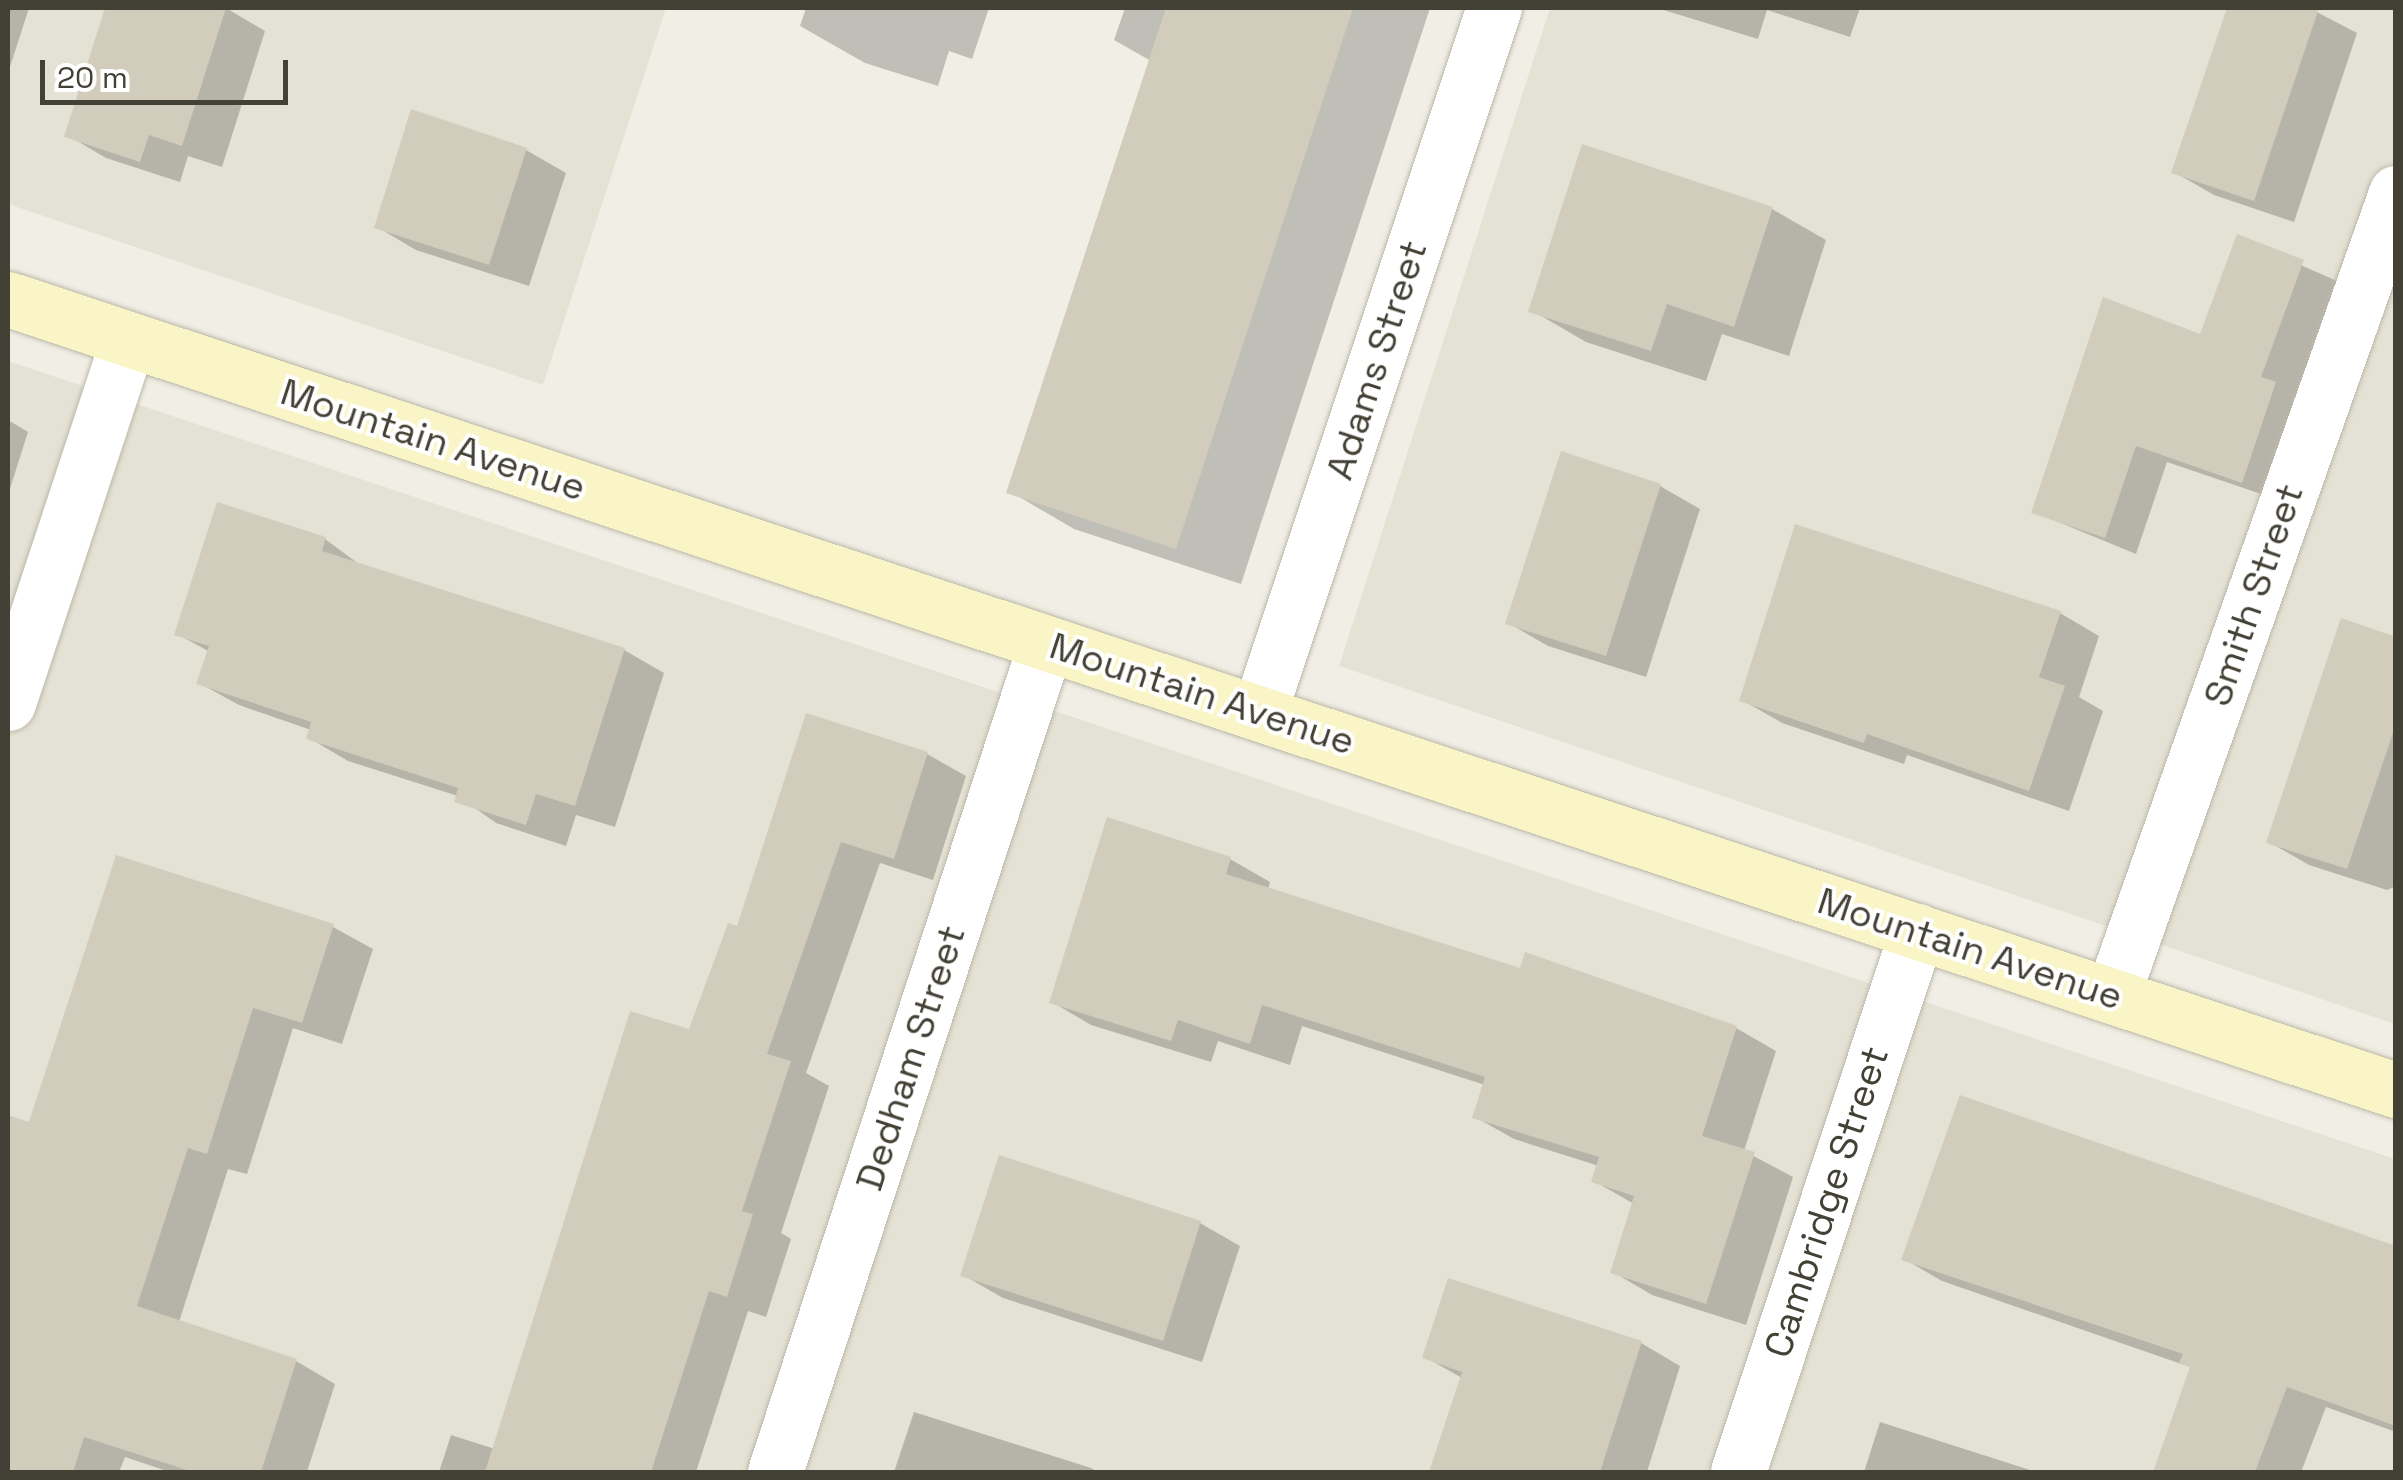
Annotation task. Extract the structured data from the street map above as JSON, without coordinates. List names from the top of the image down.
{
  "streets": {
    "street": [
      "Adams Street",
      "Mountain Avenue",
      "Smith Street",
      "Dedham Street",
      "Cambridge Street"
    ]
  },
  "crossings": [
    ["Adams Street", "Mountain Avenue"],
    ["Mountain Avenue", "Smith Street"],
    ["Mountain Avenue", "Dedham Street"],
    ["Mountain Avenue", "Cambridge Street"]
  ],
  "scale_bar": "20 m"
}
